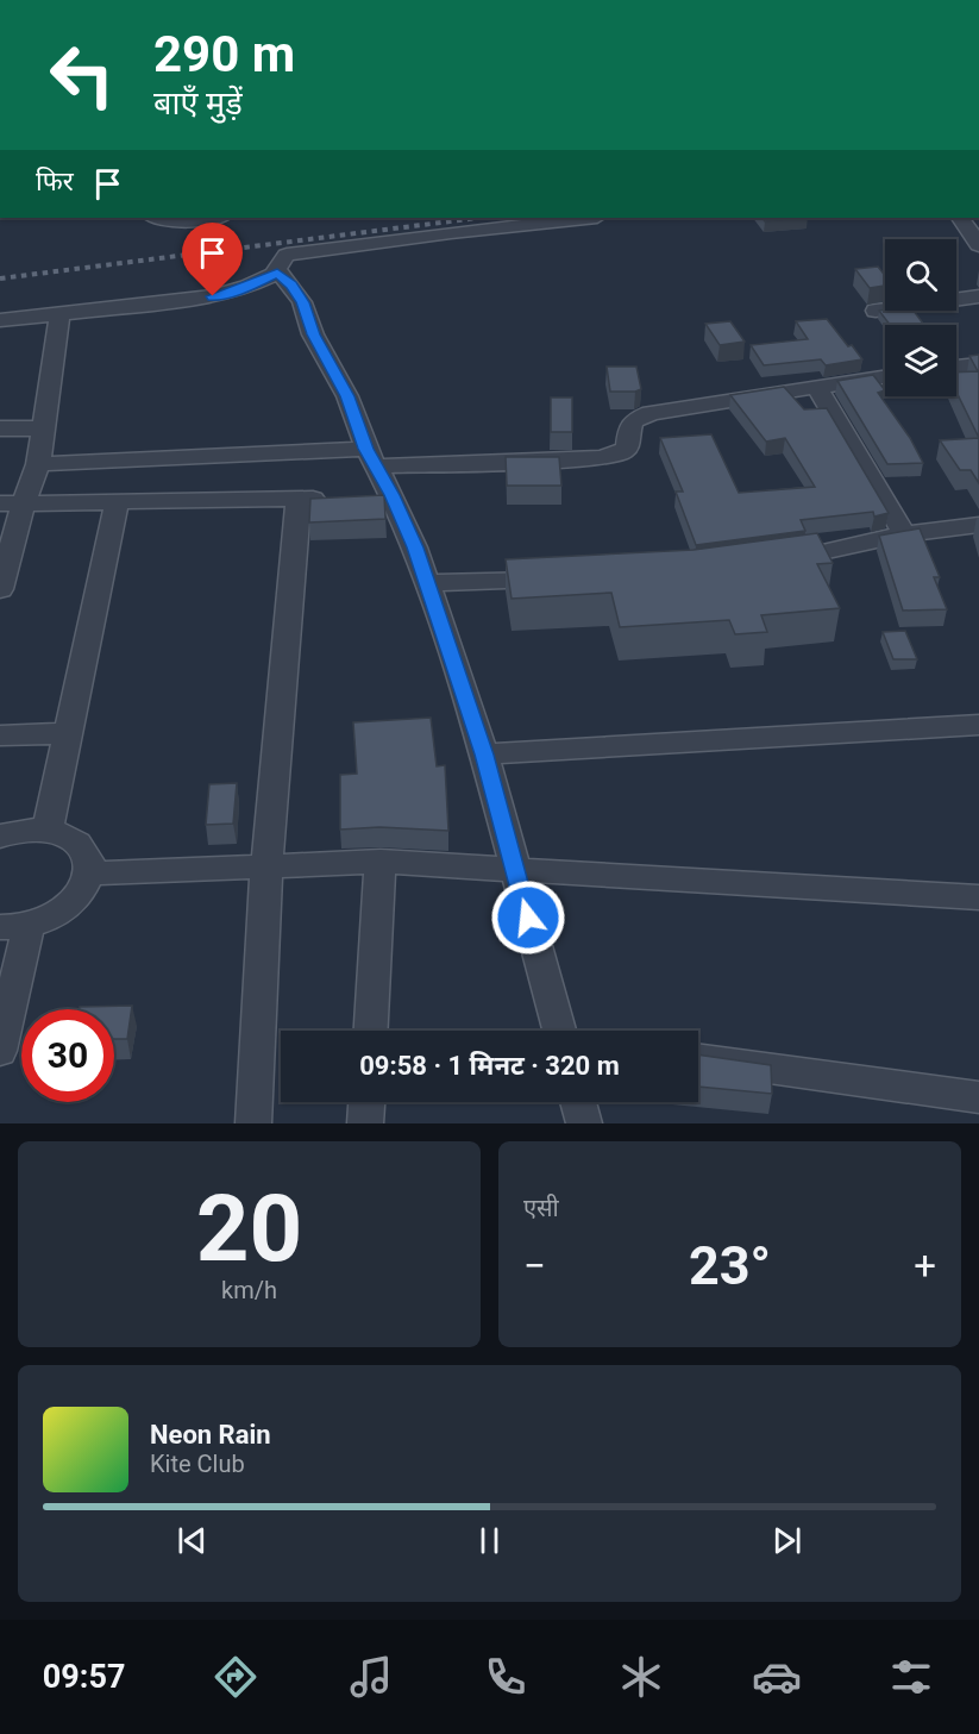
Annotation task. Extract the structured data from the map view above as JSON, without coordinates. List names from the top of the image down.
{
  "page": {
    "turn": ["290 m", "बाएँ मुड़ें"],
    "then": "फिर",
    "limit": "30",
    "trip": "09:58 · 1 मिनट · 320 m",
    "tile": [
      ["20", "km/h"],
      "एसी"
    ],
    "heat": ["−", "23°", "+"],
    "song": ["Neon Rain", "Kite Club"],
    "tabs": "09:57"
  }
}
